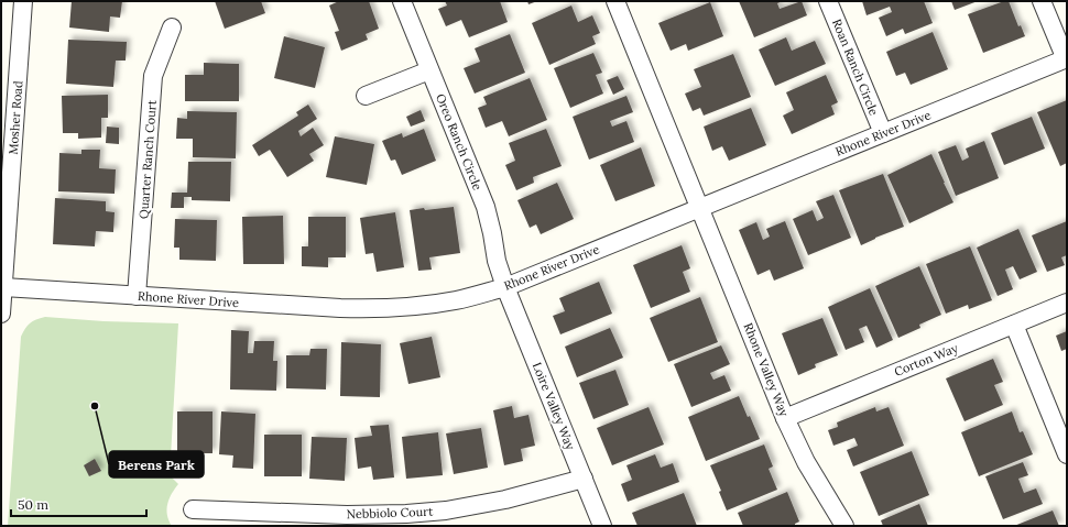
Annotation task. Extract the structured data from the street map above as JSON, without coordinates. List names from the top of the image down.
{
  "streets": {
    "street": [
      "Roan Ranch Circle",
      "Mosher Road",
      "Rhone River Drive",
      "Oreo Ranch Circle",
      "Quarter Ranch Court",
      "Corton Way",
      "Rhone Valley Way",
      "Loire Valley Way",
      "Nebbiolo Court"
    ]
  },
  "crossings": [
    ["Roan Ranch Circle", "Rhone River Drive"],
    ["Mosher Road", "Rhone River Drive"],
    ["Rhone River Drive", "Oreo Ranch Circle"],
    ["Rhone River Drive", "Quarter Ranch Court"],
    ["Rhone River Drive", "Rhone Valley Way"],
    ["Rhone River Drive", "Loire Valley Way"],
    ["Oreo Ranch Circle", "Loire Valley Way"],
    ["Corton Way", "Rhone Valley Way"],
    ["Loire Valley Way", "Nebbiolo Court"]
  ],
  "places": ["Berens Park"],
  "scale_bar": "50 m"
}
